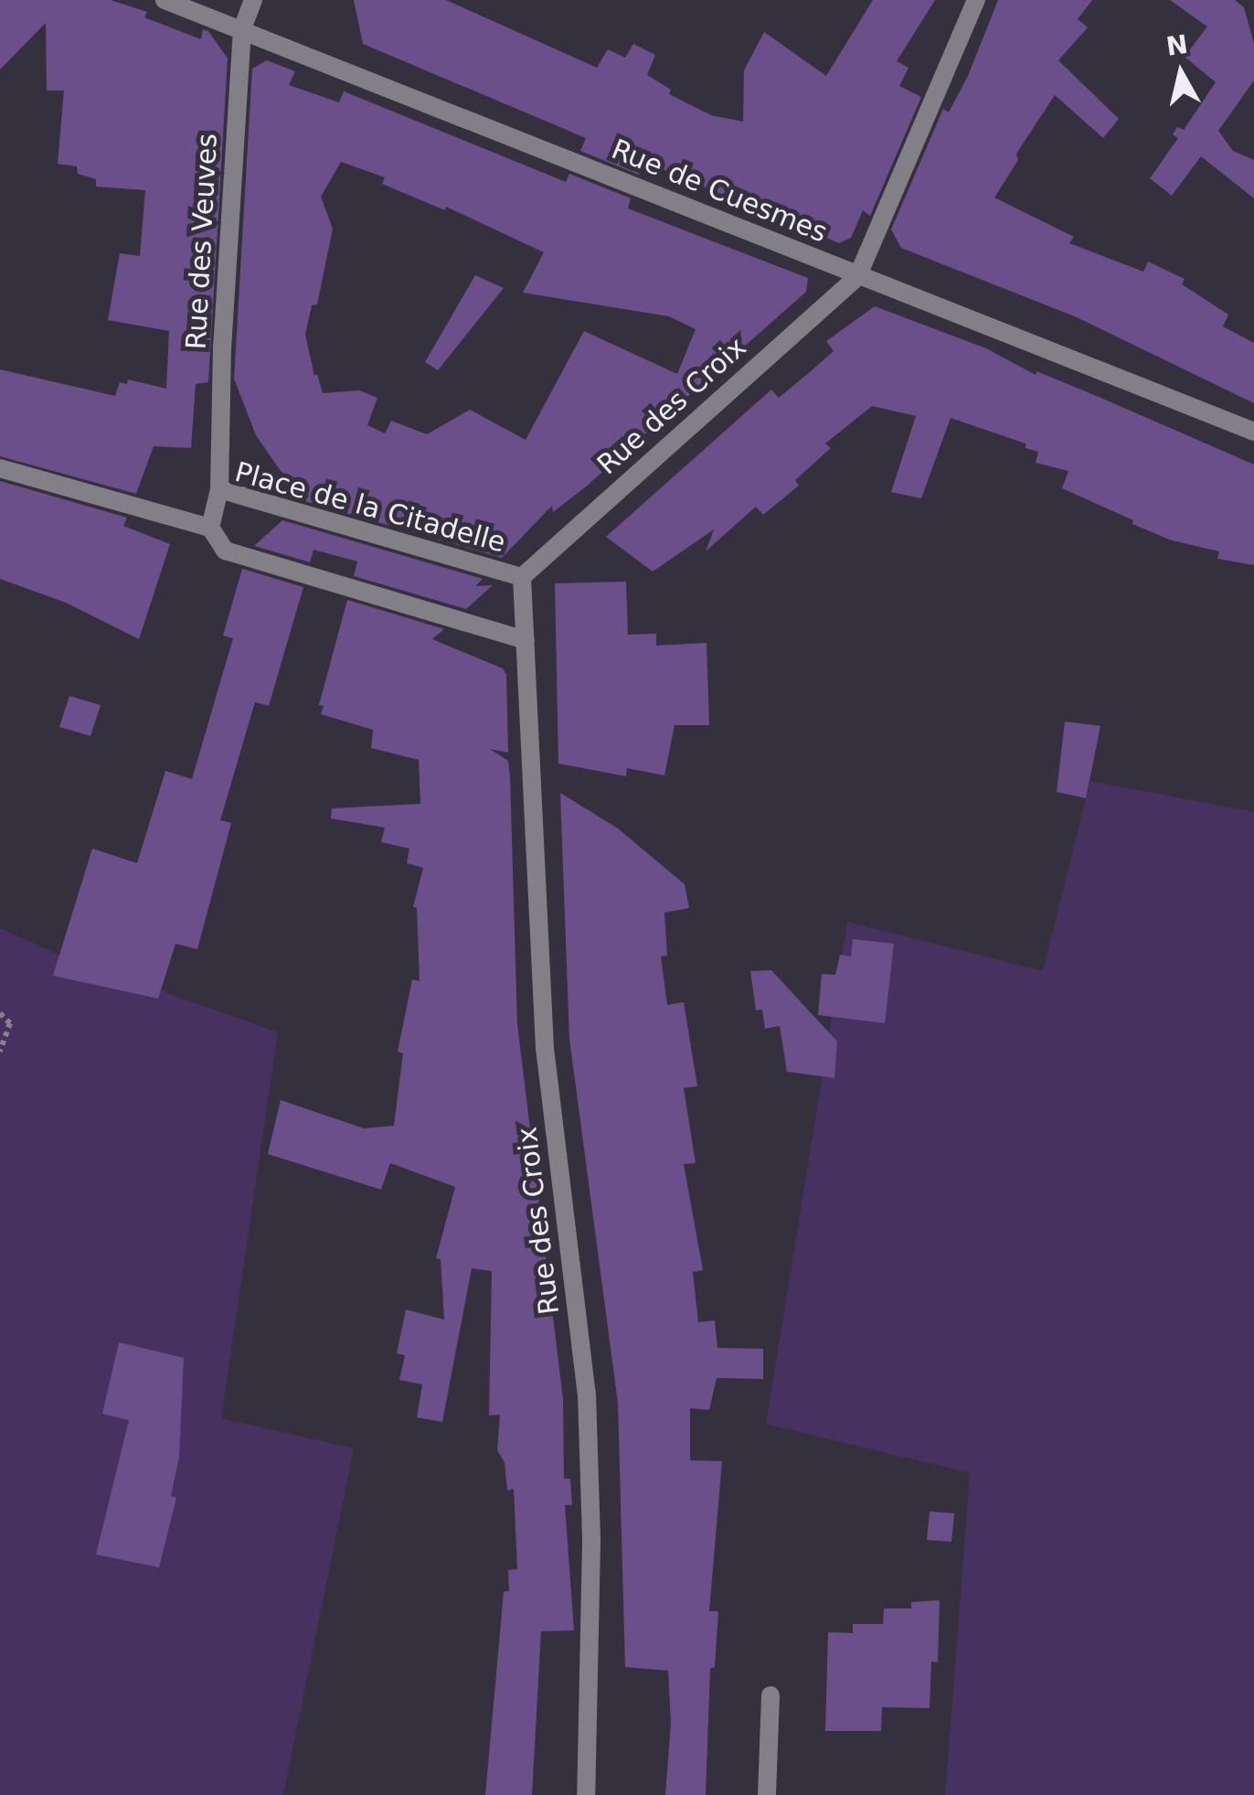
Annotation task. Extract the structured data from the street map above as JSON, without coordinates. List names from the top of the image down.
{
  "streets": {
    "street": [
      "Rue de Cuesmes",
      "Rue des Veuves",
      "Rue des Croix",
      "Place de la Citadelle"
    ]
  },
  "crossings": [
    ["Rue de Cuesmes", "Rue des Veuves"],
    ["Rue de Cuesmes", "Rue des Croix"],
    ["Rue des Veuves", "Place de la Citadelle"],
    ["Rue des Croix", "Place de la Citadelle"]
  ],
  "north": "top"
}
